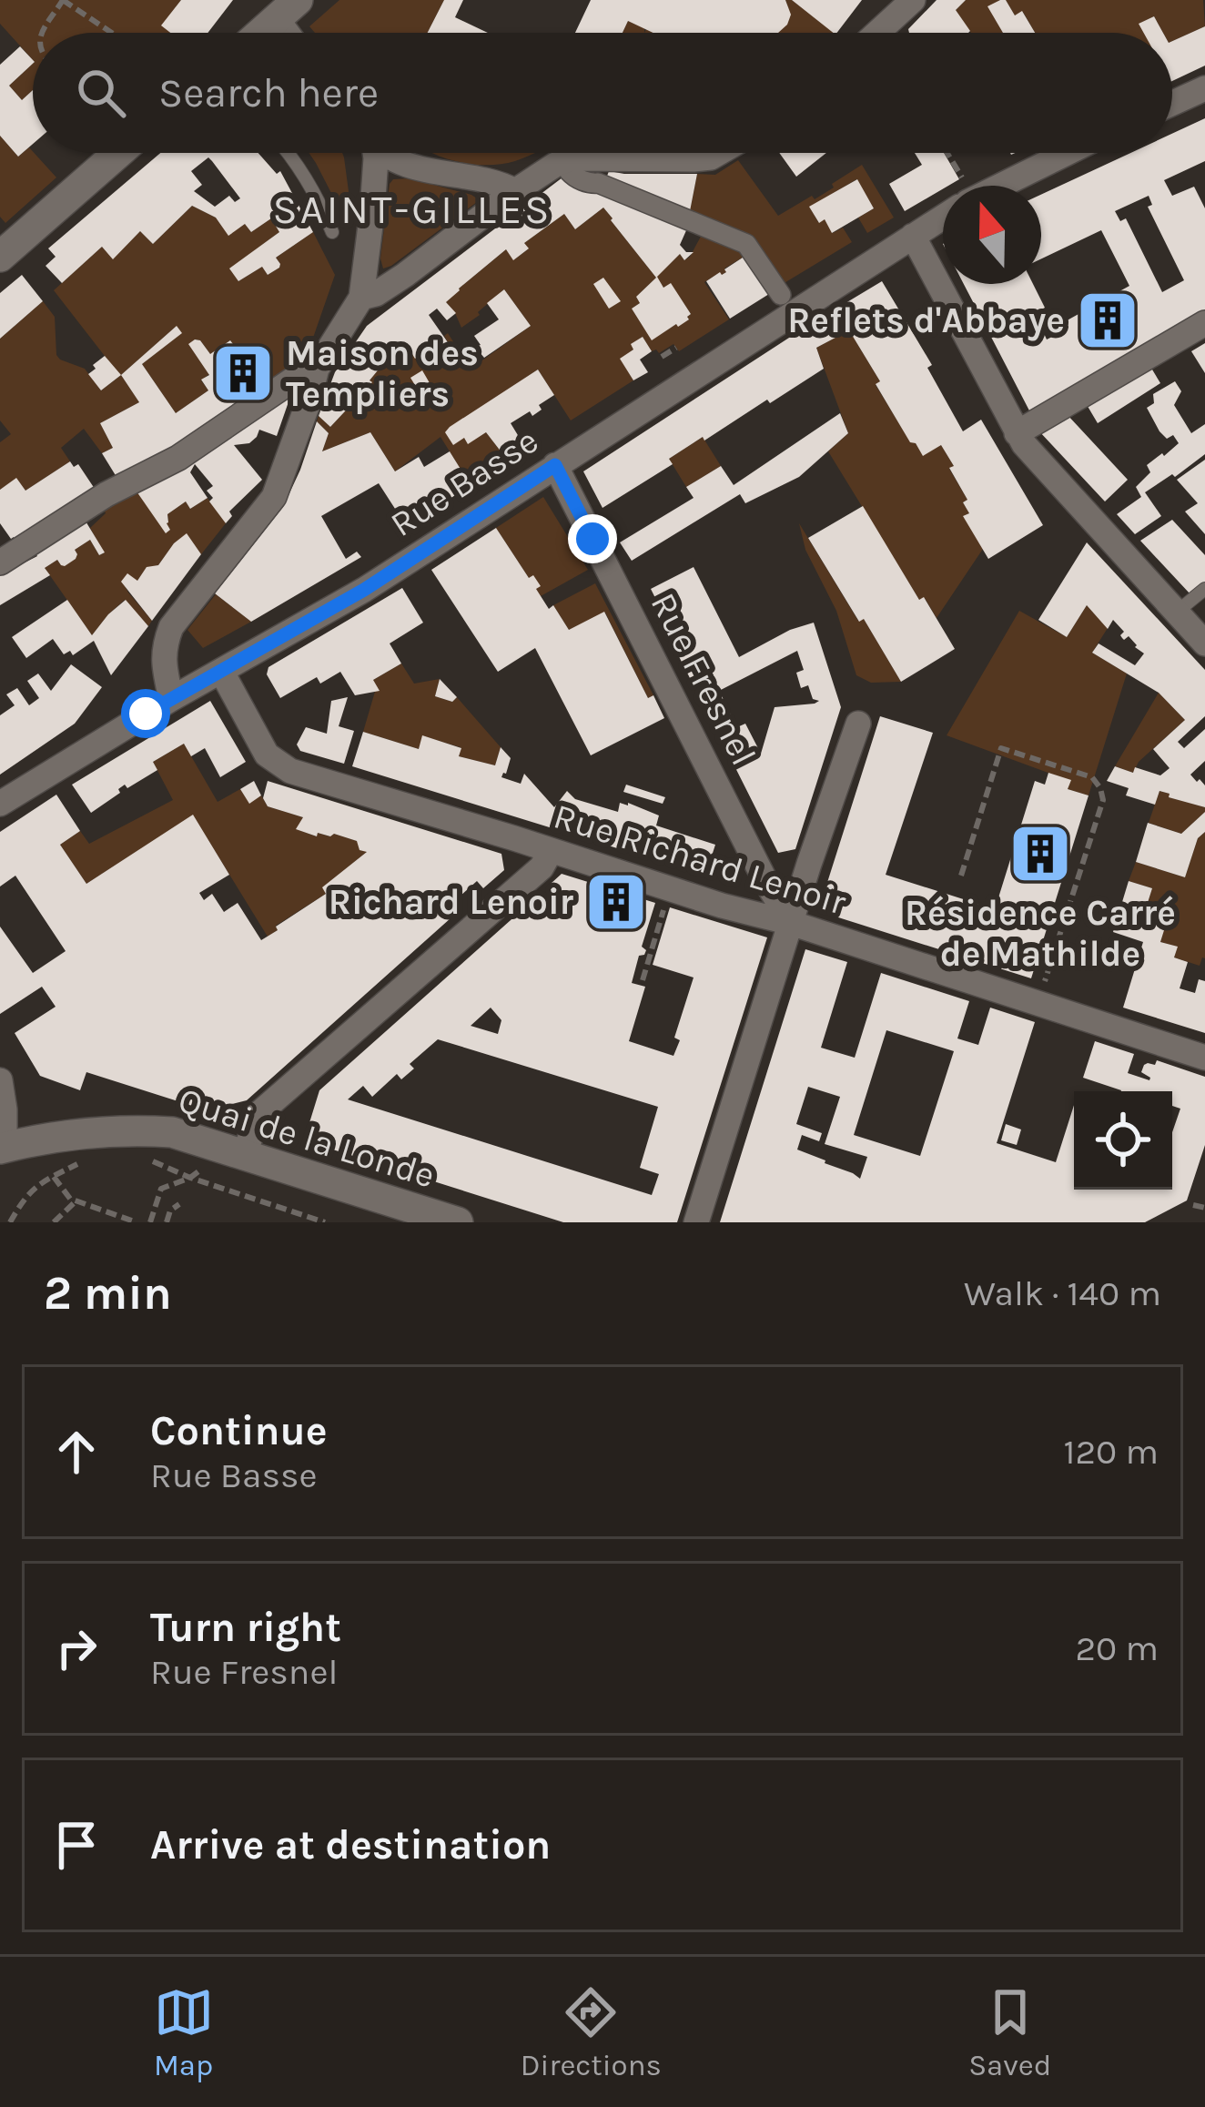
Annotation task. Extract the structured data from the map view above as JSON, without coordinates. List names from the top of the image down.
{
  "streets": {
    "street": [
      "Rue Basse",
      "Rue Fresnel",
      "Rue Richard Lenoir",
      "Quai de la Londe"
    ]
  },
  "crossings": [
    ["Rue Basse", "Rue Fresnel"],
    ["Rue Basse", "Rue Richard Lenoir"],
    ["Rue Fresnel", "Rue Richard Lenoir"]
  ],
  "districts": ["SAINT-GILLES"],
  "places": {
    "building": [
      "Reflets d'Abbaye",
      "Maison des Templiers",
      "Résidence Carré de Mathilde",
      "Richard Lenoir"
    ]
  },
  "north": "top",
  "page": {
    "search": "Search here",
    "heading": ["2 min", "Walk · 140 m"],
    "list": [
      ["Continue", "Rue Basse", "120 m"],
      ["Turn right", "Rue Fresnel", "20 m"],
      "Arrive at destination"
    ],
    "nav": ["Map", "Directions", "Saved"]
  }
}
